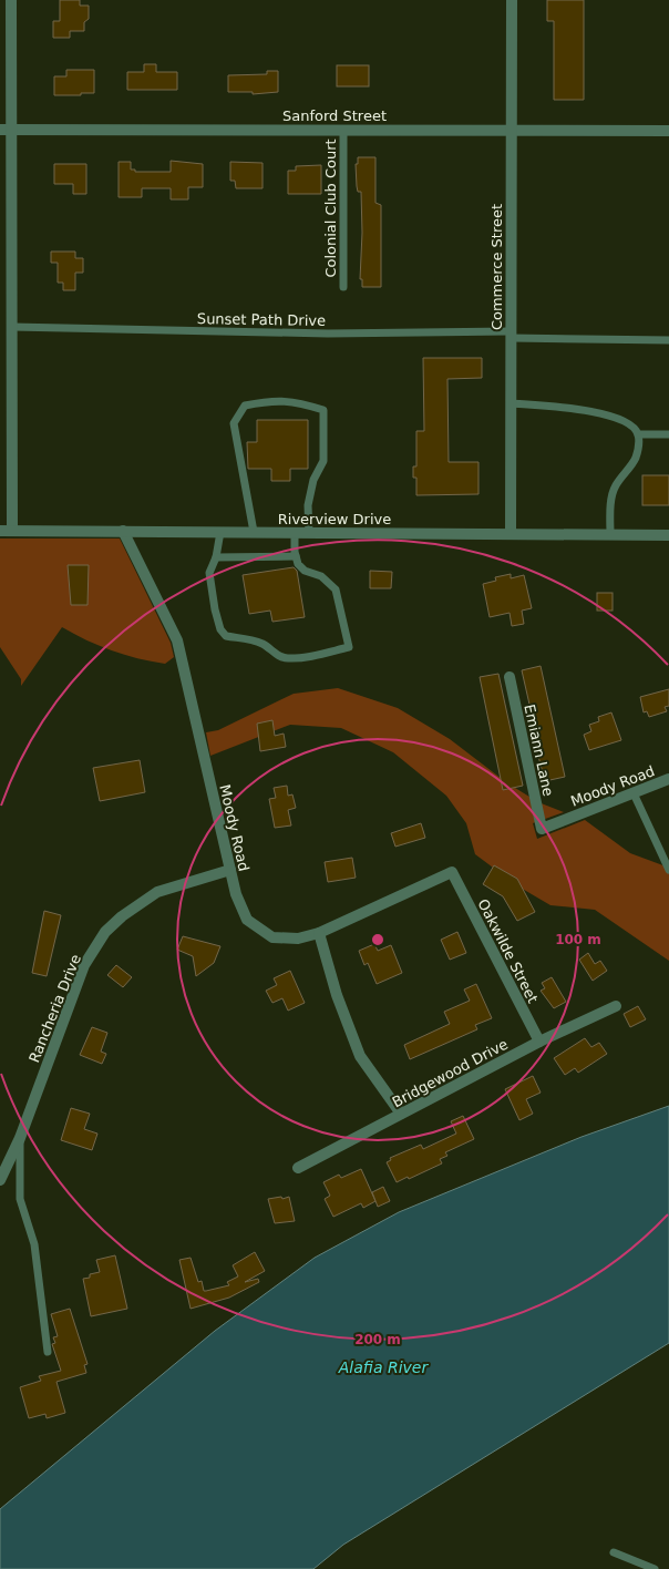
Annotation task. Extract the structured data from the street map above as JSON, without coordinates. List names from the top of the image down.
{
  "streets": {
    "street": [
      "Sanford Street",
      "Commerce Street",
      "Riverview Drive",
      "Emiann Lane",
      "Moody Road",
      "Oakwilde Street",
      "Rancheria Drive",
      "Bridgewood Drive"
    ],
    "lane": ["Colonial Club Court", "Sunset Path Drive"]
  },
  "crossings": [
    ["Sanford Street", "Colonial Club Court"],
    ["Sanford Street", "Commerce Street"],
    ["Commerce Street", "Sunset Path Drive"],
    ["Commerce Street", "Riverview Drive"],
    ["Riverview Drive", "Moody Road"],
    ["Emiann Lane", "Moody Road"],
    ["Moody Road", "Oakwilde Street"],
    ["Moody Road", "Rancheria Drive"],
    ["Oakwilde Street", "Bridgewood Drive"]
  ],
  "water": ["Alafia River"],
  "rings": ["100 m", "200 m"]
}
